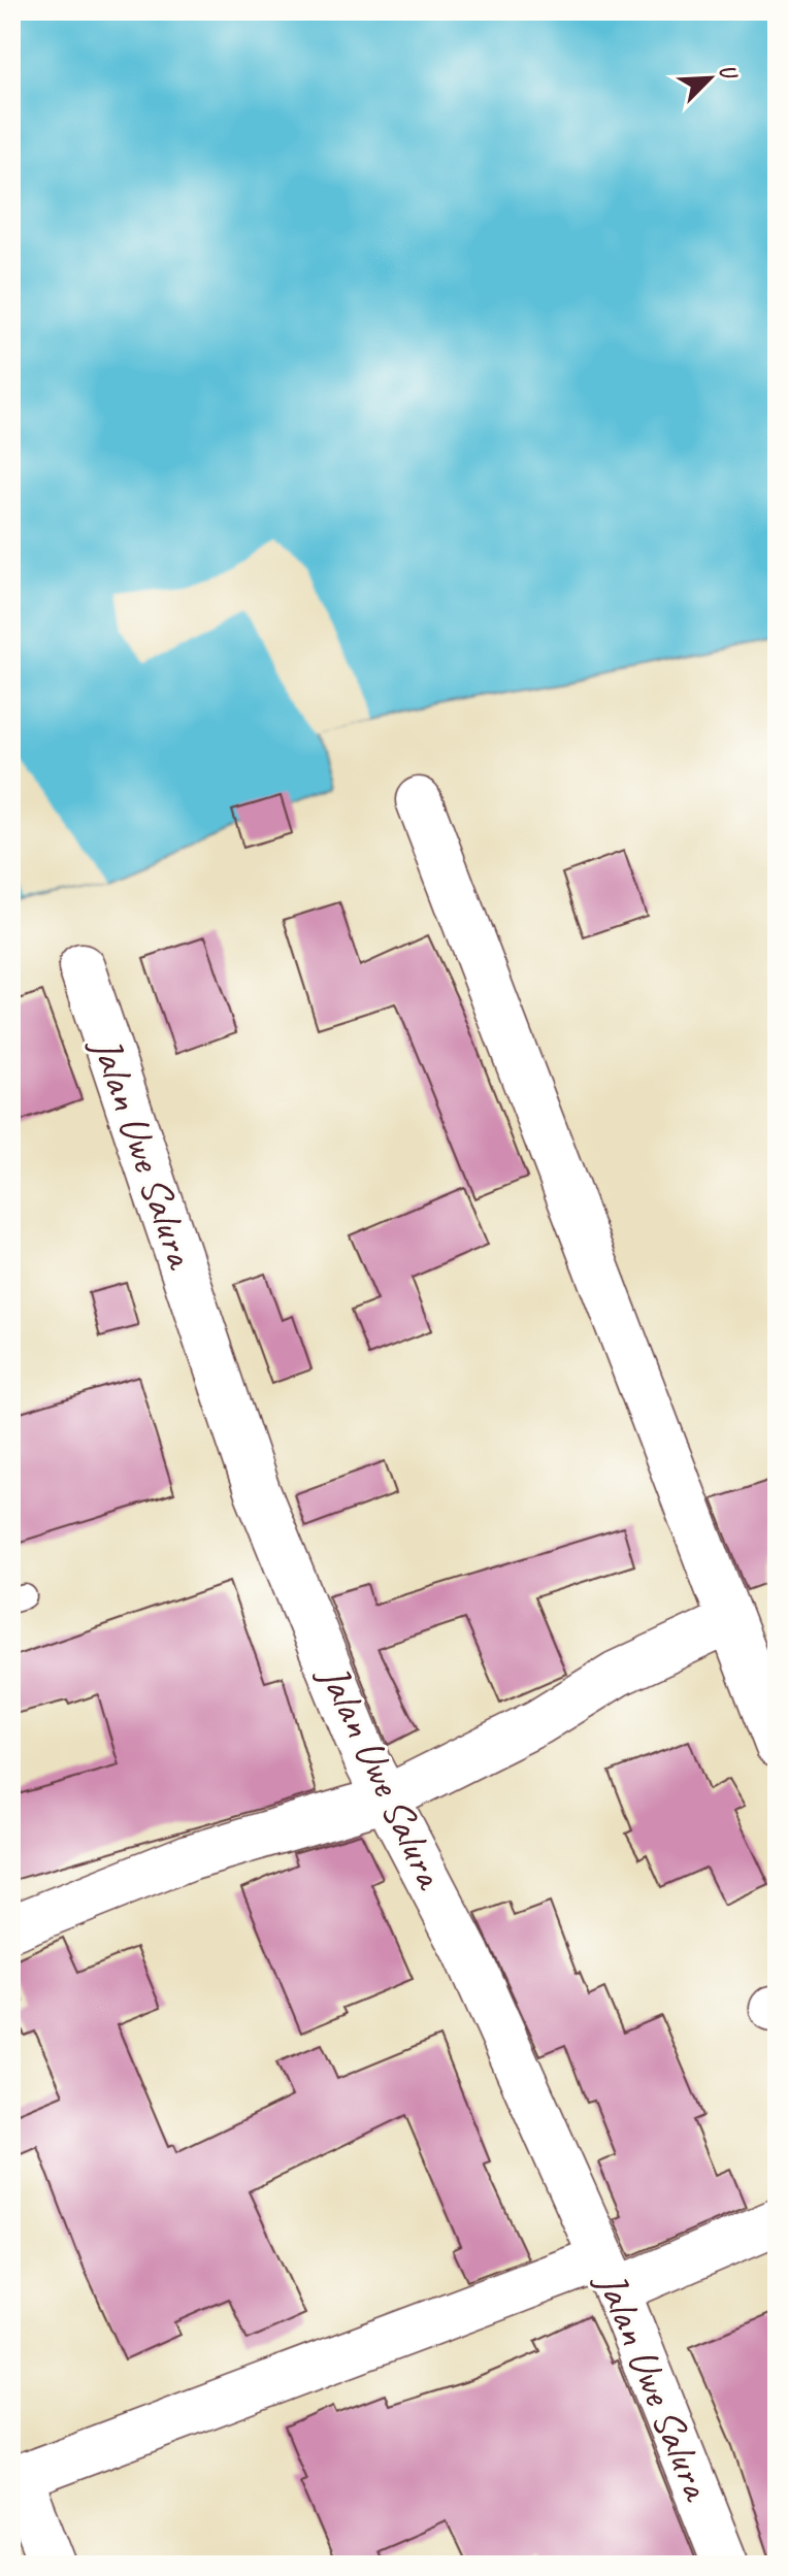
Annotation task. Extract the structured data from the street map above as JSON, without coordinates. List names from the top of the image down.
{
  "streets": {
    "street": ["Jalan Uwe Salura"]
  },
  "north": "top right"
}
